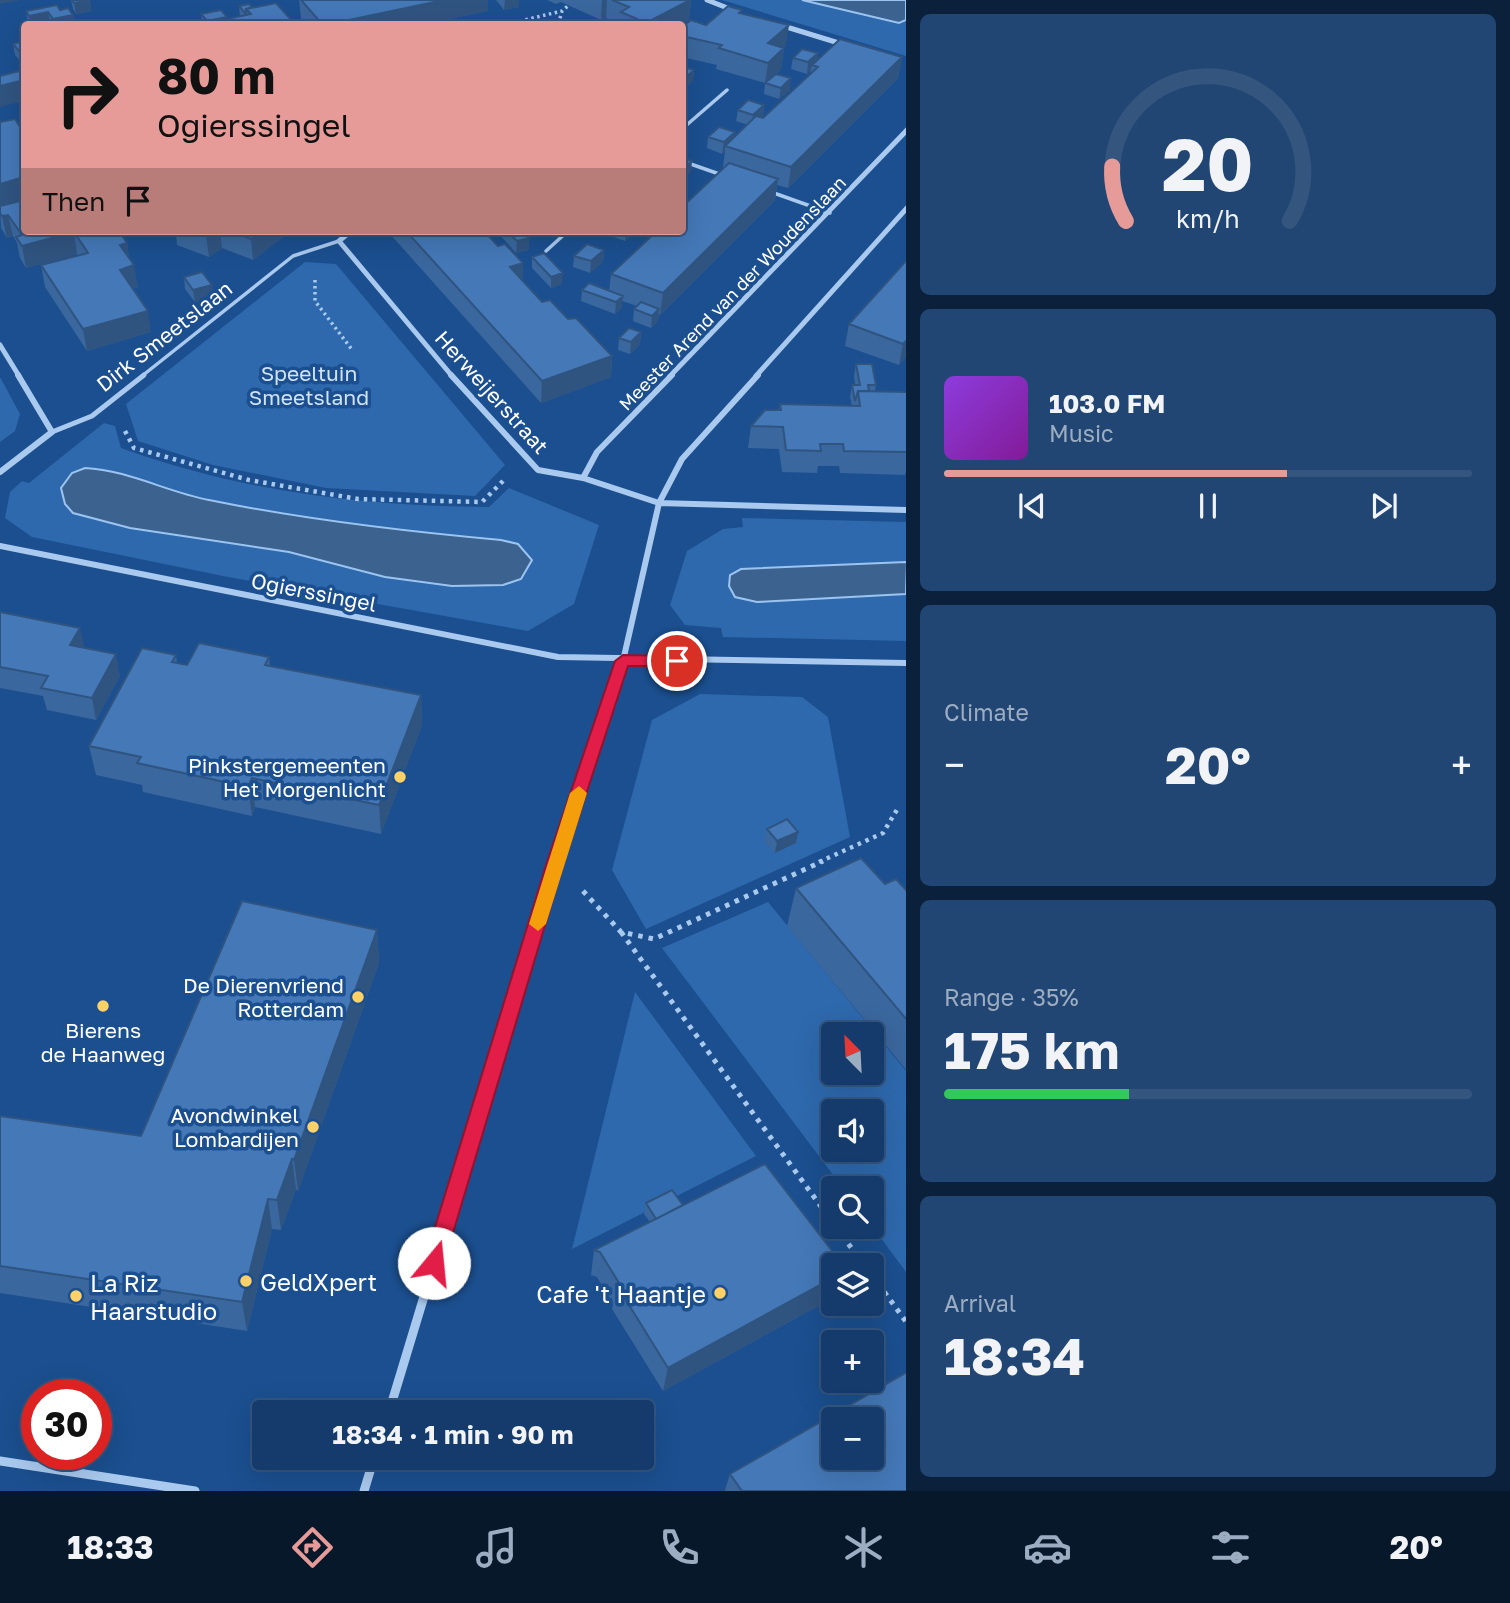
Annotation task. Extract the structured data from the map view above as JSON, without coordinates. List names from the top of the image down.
{
  "streets": {
    "street": [
      "Meester Arend van der Woudenslaan",
      "Dirk Smeetslaan",
      "Herweijerstraat",
      "Ogierssingel"
    ]
  },
  "crossings": [
    ["Meester Arend van der Woudenslaan", "Herweijerstraat"],
    ["Dirk Smeetslaan", "Herweijerstraat"]
  ],
  "parks": ["Speeltuin Smeetsland"],
  "places": [
    "Pinkstergemeenten Het Morgenlicht",
    "De Dierenvriend Rotterdam",
    "Bierens de Haanweg",
    "Avondwinkel Lombardijen",
    "GeldXpert",
    "Cafe 't Haantje",
    "La Riz Haarstudio"
  ],
  "north": "top left",
  "page": {
    "turn": ["80 m", "Ogierssingel"],
    "then": "Then",
    "song": ["103.0 FM", "Music"],
    "tile": [
      "Climate",
      ["Range · 35%", "175 km"],
      ["Arrival", "18:34"]
    ],
    "heat": ["−", "20°", "+"],
    "map_buttons": ["+", "−"],
    "limit": "30",
    "trip": "18:34 · 1 min · 90 m",
    "tabs": ["18:33", "20°"],
    "gauge": ["20", "km/h"]
  }
}
